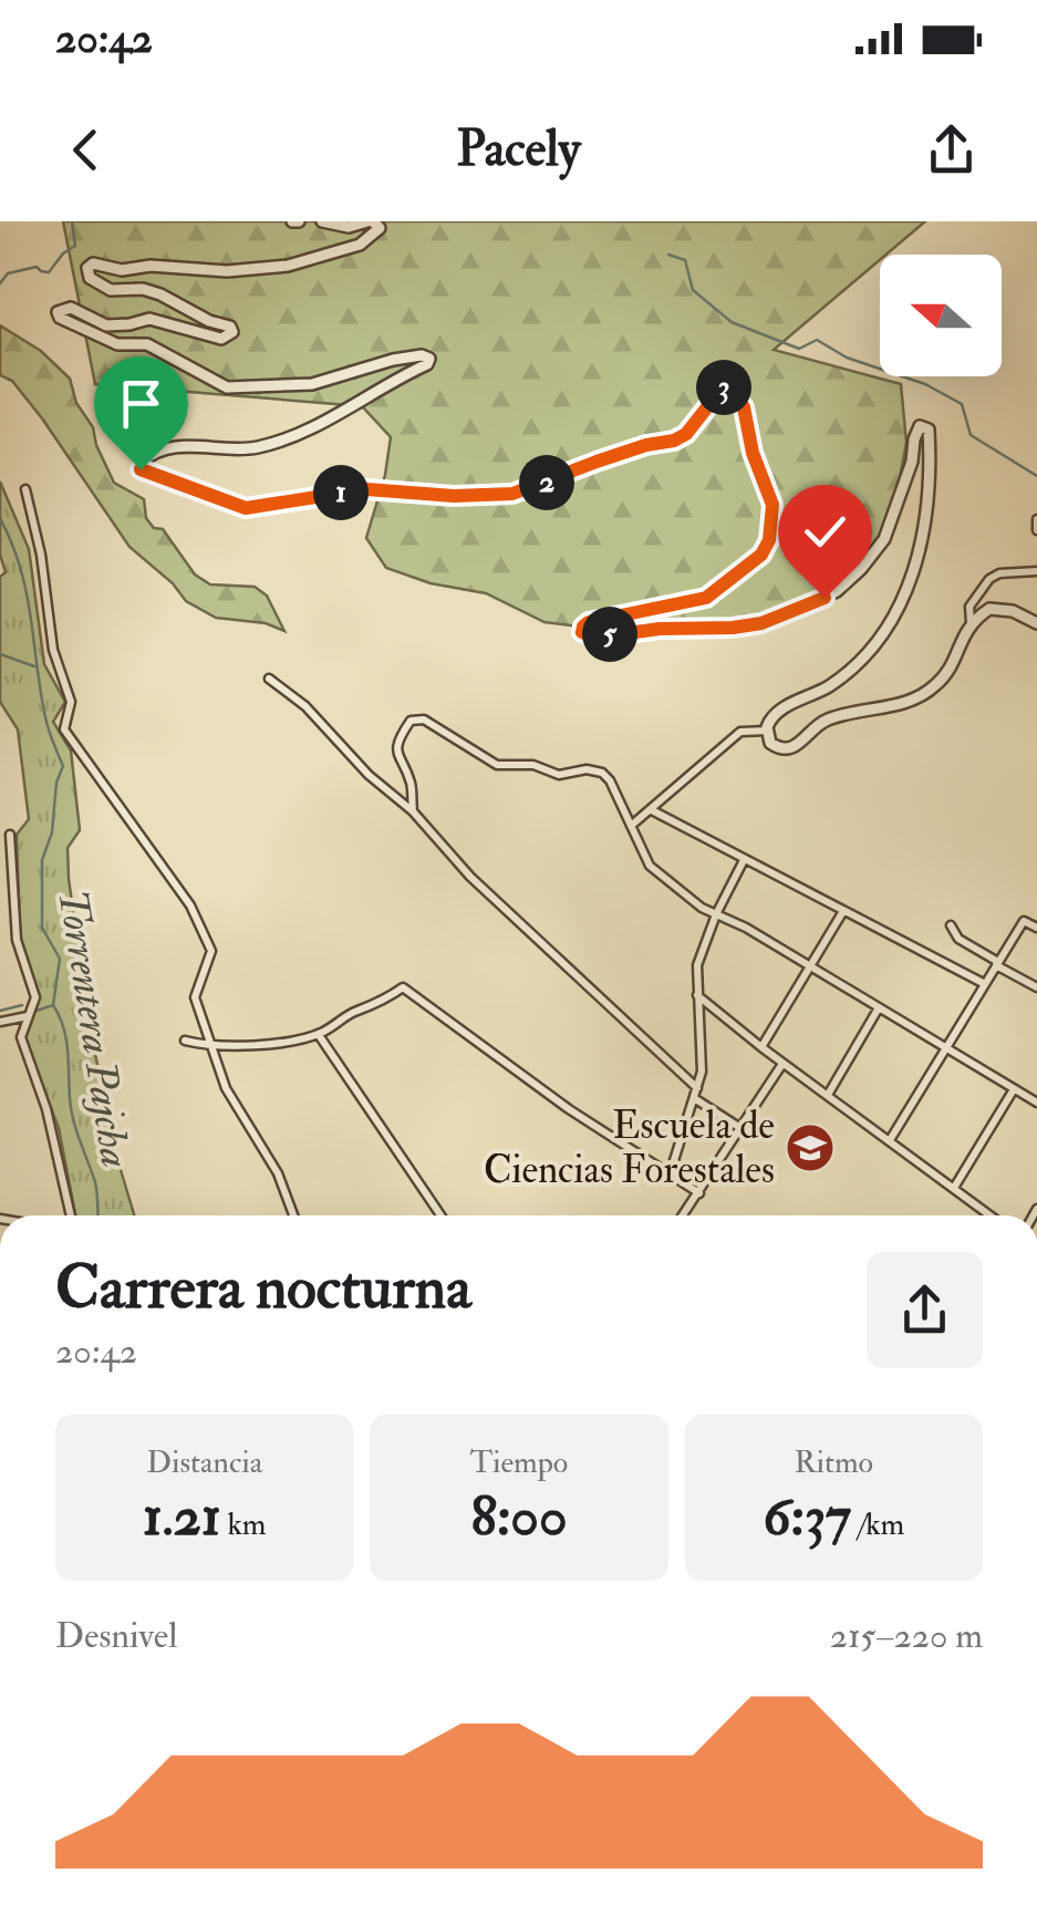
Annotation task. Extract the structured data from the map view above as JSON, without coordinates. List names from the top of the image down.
{
  "water": ["Torrentera Pajcha"],
  "places": {
    "school or university": ["Escuela de Ciencias Forestales"]
  },
  "north": "left",
  "page": {
    "status": "20:42",
    "header": "Pacely",
    "pins": [
      "3",
      "2",
      "1",
      "5"
    ],
    "heading": ["Carrera nocturna", "20:42"],
    "stats": [
      ["Distancia", "1.21 km"],
      ["Tiempo", "8:00"],
      ["Ritmo", "6:37 /km"]
    ],
    "chart": ["Desnivel", "215–220 m"]
  }
}
